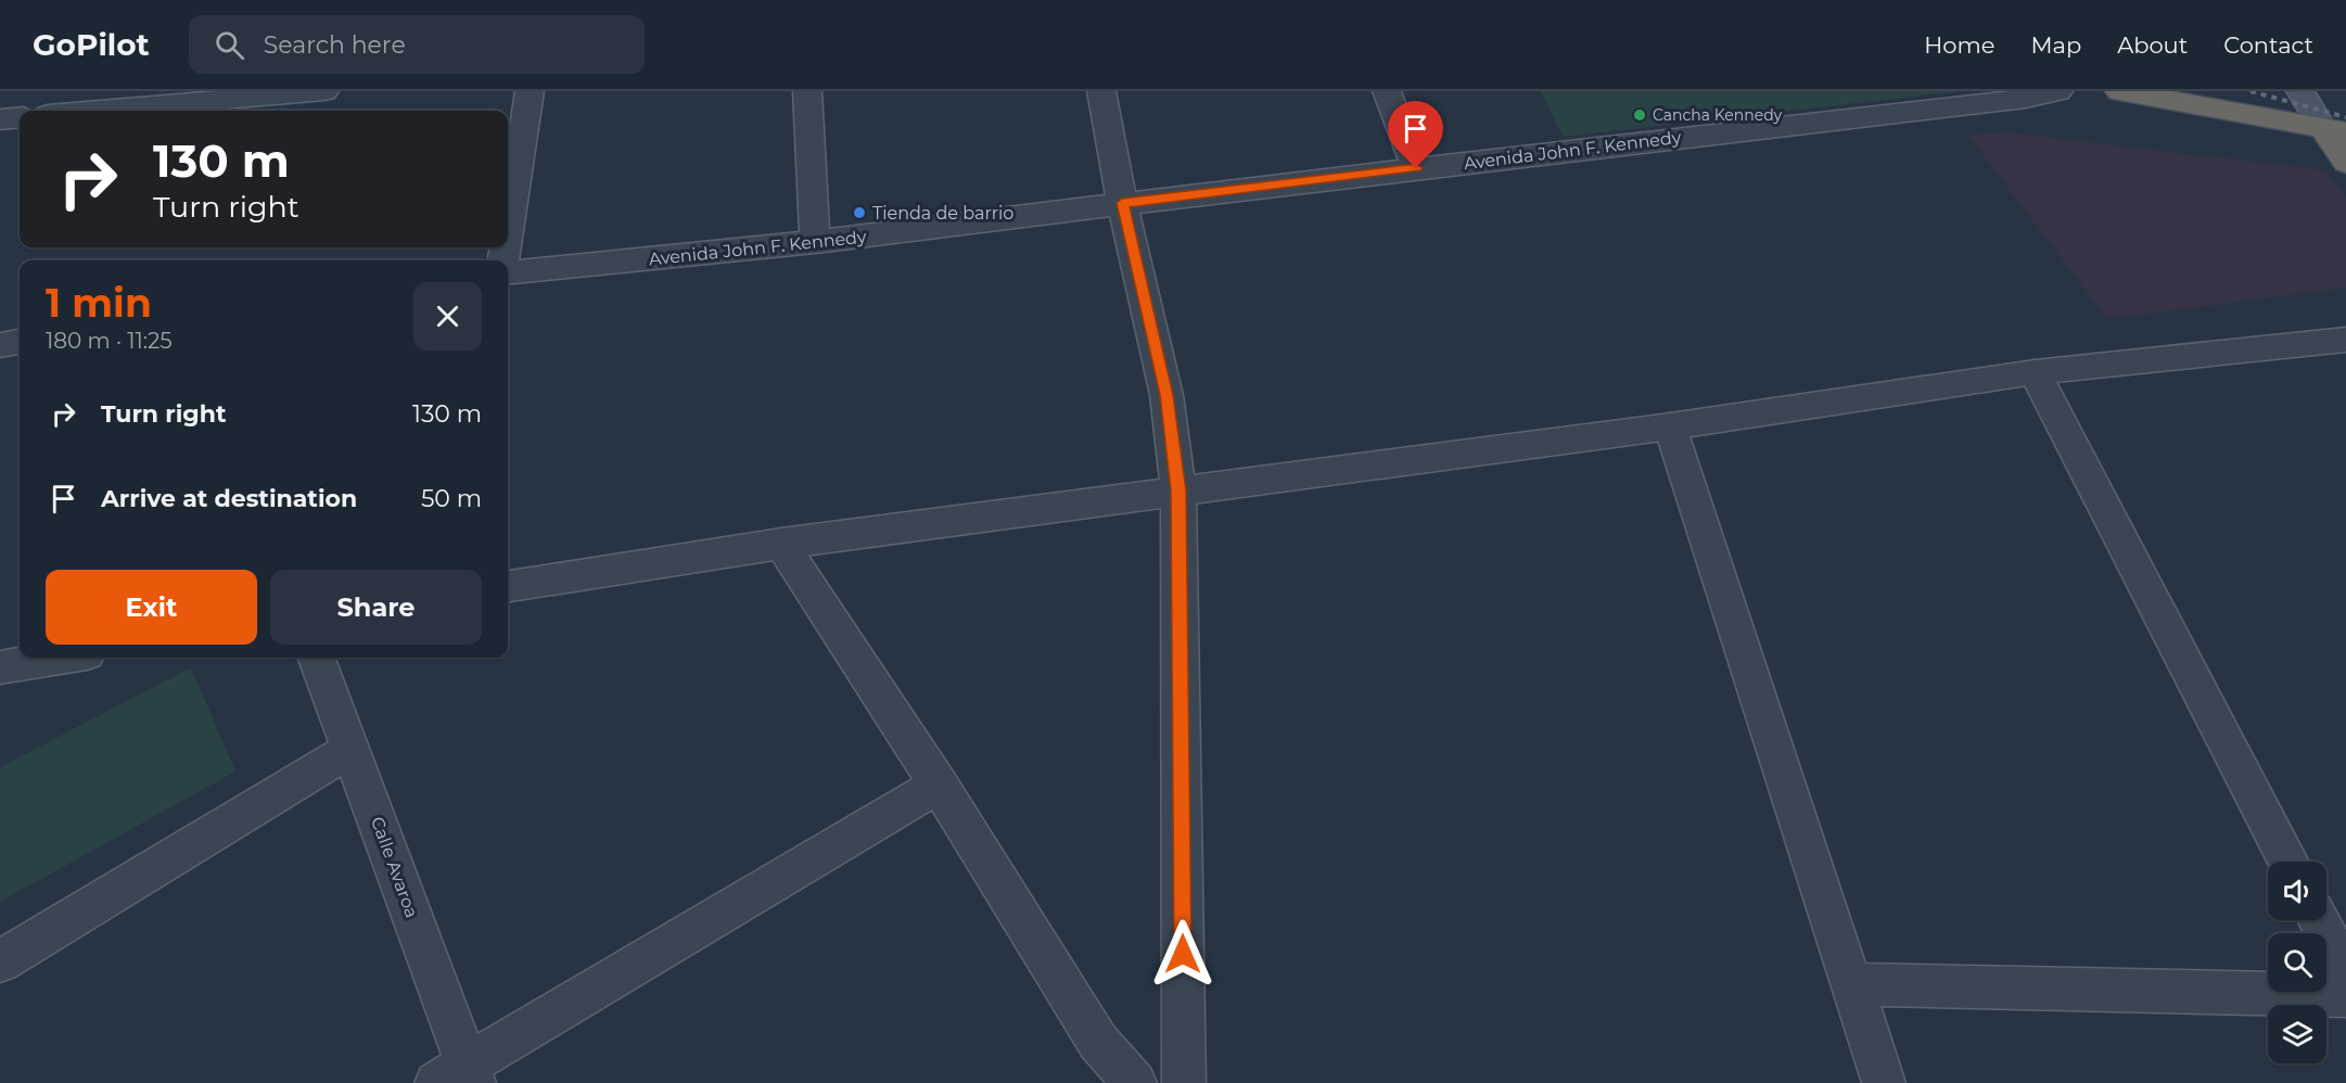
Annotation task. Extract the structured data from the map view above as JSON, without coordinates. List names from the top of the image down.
{
  "streets": {
    "street": ["Avenida John F. Kennedy", "Calle Avaroa"]
  },
  "places": ["Cancha Kennedy", "Tienda de barrio"],
  "page": {
    "header": "GoPilot",
    "search": "Search here",
    "nav": [
      "Home",
      "Map",
      "About",
      "Contact"
    ],
    "turn": ["130 m", "Turn right"],
    "heading": ["1 min", "180 m · 11:25"],
    "list": [
      {
        "name": "Turn right",
        "value": "130 m"
      },
      {
        "name": "Arrive at destination",
        "value": "50 m"
      }
    ],
    "buttons": ["Exit", "Share"]
  }
}
